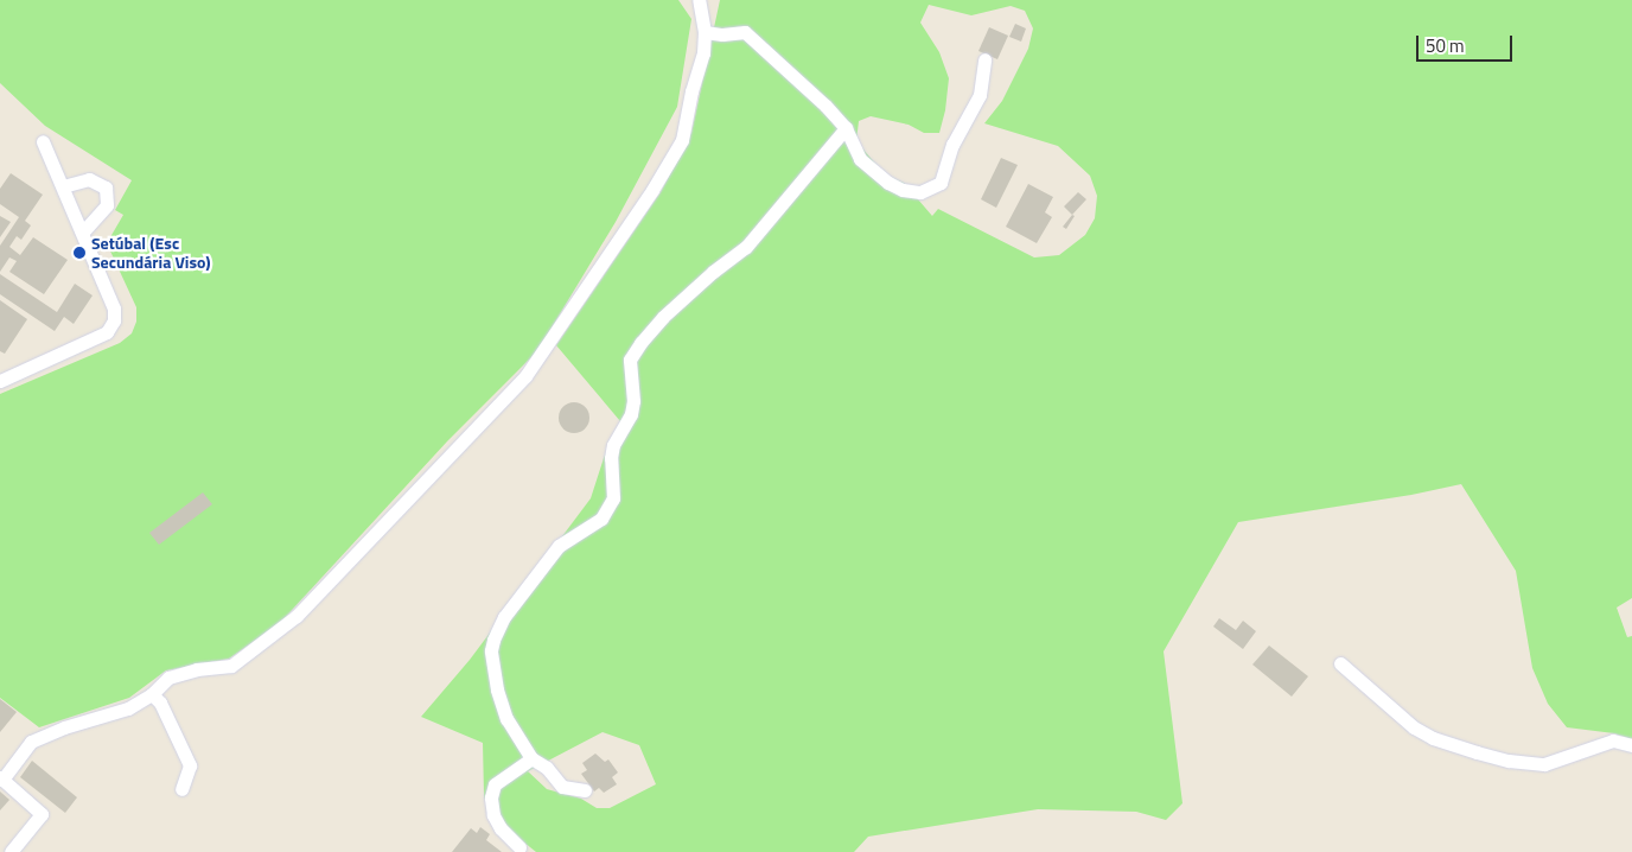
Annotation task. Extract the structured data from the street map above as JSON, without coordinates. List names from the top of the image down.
{
  "places": ["Setúbal (Esc Secundária Viso)"],
  "scale_bar": "50 m"
}
